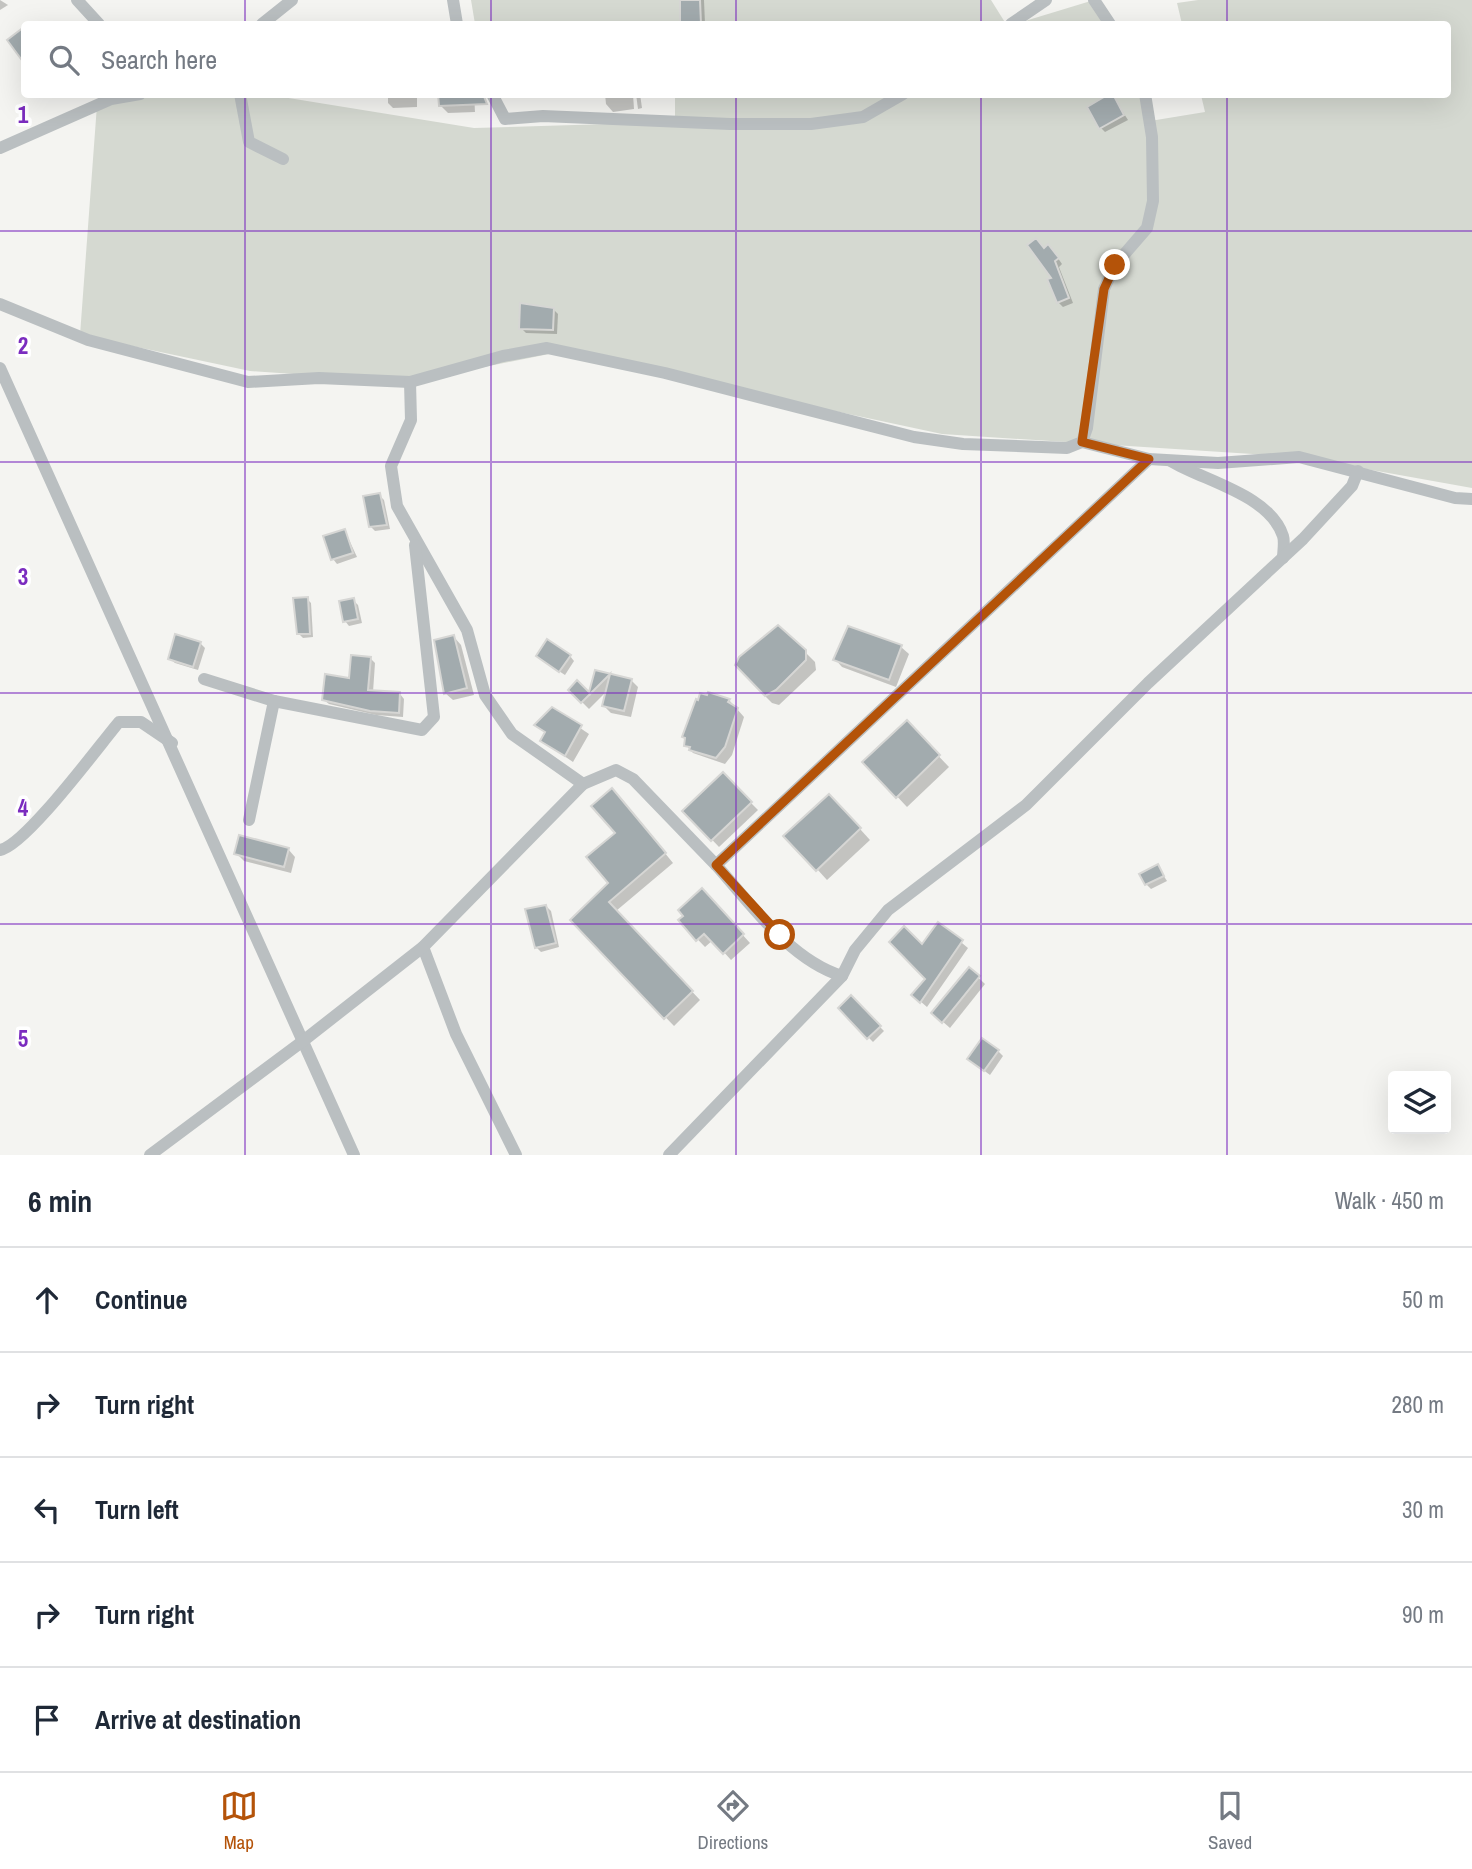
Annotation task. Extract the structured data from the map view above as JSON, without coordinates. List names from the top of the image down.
{
  "page": {
    "search": "Search here",
    "heading": ["6 min", "Walk · 450 m"],
    "list": [
      ["Continue", "50 m"],
      ["Turn right", "280 m"],
      ["Turn left", "30 m"],
      ["Turn right", "90 m"],
      "Arrive at destination"
    ],
    "nav": ["Map", "Directions", "Saved"]
  },
  "grid": {
    "rows": [
      "1",
      "2",
      "3",
      "4",
      "5"
    ]
  }
}
